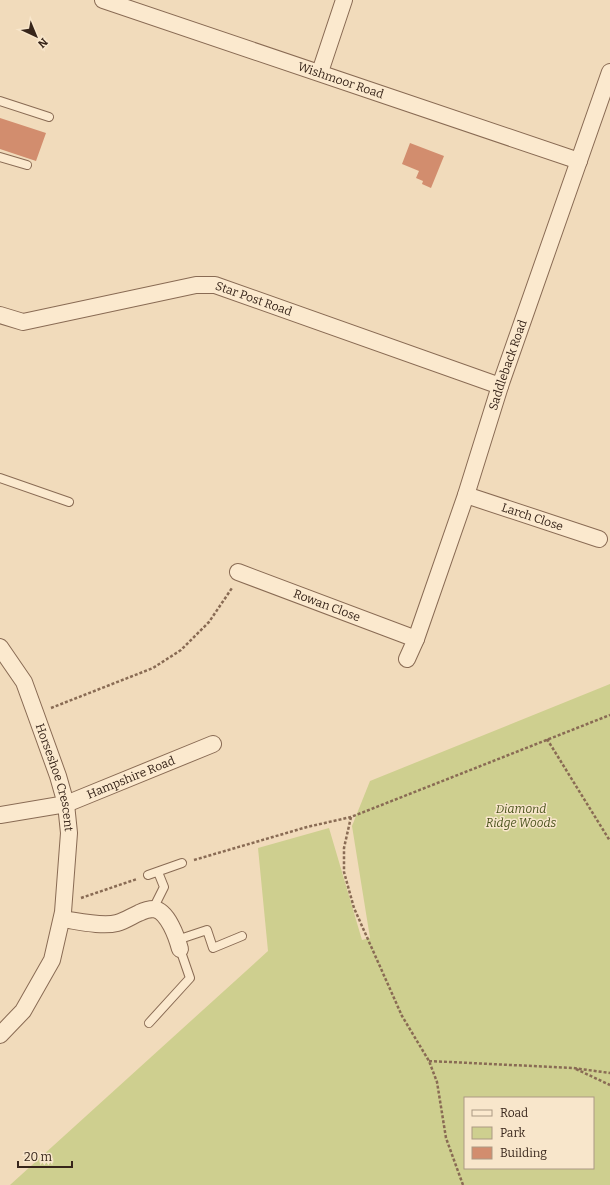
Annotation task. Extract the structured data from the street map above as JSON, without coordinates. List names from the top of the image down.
{
  "streets": {
    "street": [
      "Wishmoor Road",
      "Star Post Road",
      "Saddleback Road",
      "Larch Close",
      "Rowan Close",
      "Horseshoe Crescent",
      "Hampshire Road"
    ]
  },
  "crossings": [
    ["Wishmoor Road", "Saddleback Road"],
    ["Star Post Road", "Saddleback Road"],
    ["Saddleback Road", "Larch Close"],
    ["Saddleback Road", "Rowan Close"],
    ["Horseshoe Crescent", "Hampshire Road"]
  ],
  "parks": ["Diamond Ridge Woods"],
  "legend": ["Road", "Park", "Building"],
  "scale_bar": "20 m",
  "north": "bottom right"
}
